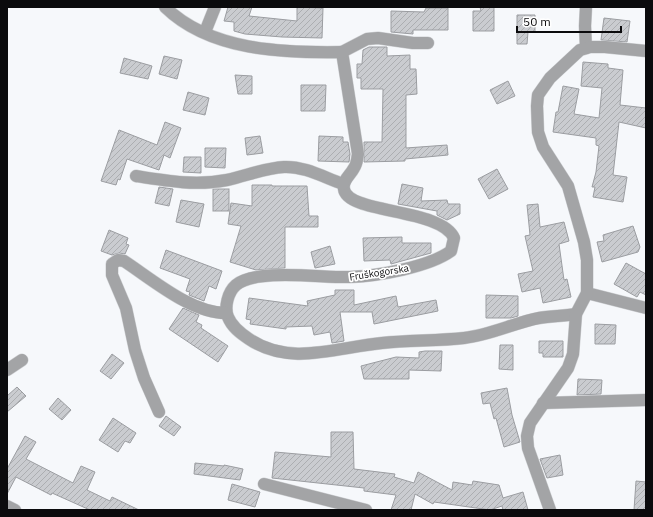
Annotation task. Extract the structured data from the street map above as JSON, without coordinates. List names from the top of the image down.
{
  "streets": {
    "street": ["Fruškogorska"]
  },
  "scale_bar": "50 m"
}
